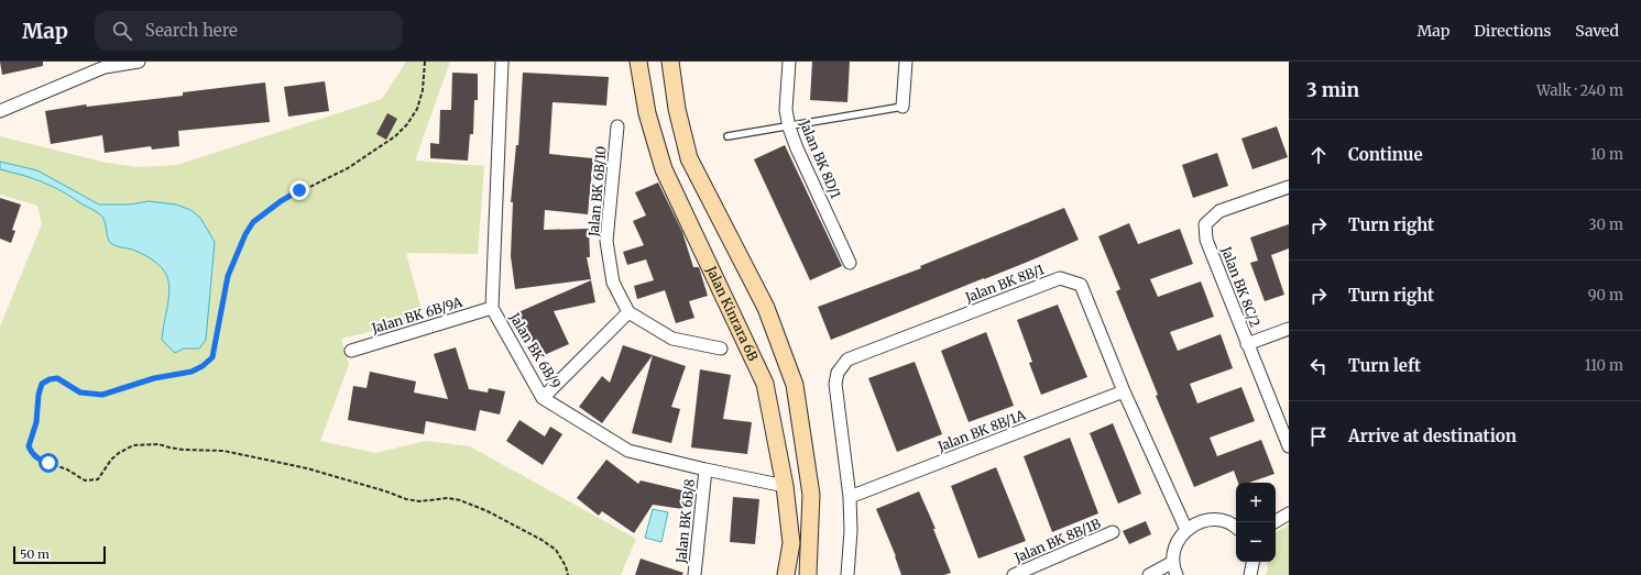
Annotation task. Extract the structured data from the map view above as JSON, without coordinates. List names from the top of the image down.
{
  "streets": {
    "street": [
      "Jalan BK 8D/1",
      "Jalan BK 6B/10",
      "Jalan BK 8B/1",
      "Jalan BK 8C/2",
      "Jalan Kinrara 6B",
      "Jalan BK 6B/9A",
      "Jalan BK 6B/9",
      "Jalan BK 8B/1A",
      "Jalan BK 6B/8",
      "Jalan BK 8B/1B"
    ]
  },
  "crossings": [
    ["Jalan BK 8B/1", "Jalan BK 8B/1A"],
    ["Jalan Kinrara 6B", "Jalan BK 6B/9"],
    ["Jalan BK 6B/9A", "Jalan BK 6B/9"],
    ["Jalan BK 6B/9", "Jalan BK 6B/8"]
  ],
  "scale_bar": "50 m",
  "page": {
    "header": "Map",
    "search": "Search here",
    "nav": ["Map", "Directions", "Saved"],
    "heading": ["3 min", "Walk · 240 m"],
    "list": [
      ["Continue", "10 m"],
      ["Turn right", "30 m"],
      ["Turn right", "90 m"],
      ["Turn left", "110 m"],
      "Arrive at destination"
    ],
    "map_buttons": ["+", "−"],
    "scale": "50 m"
  }
}
